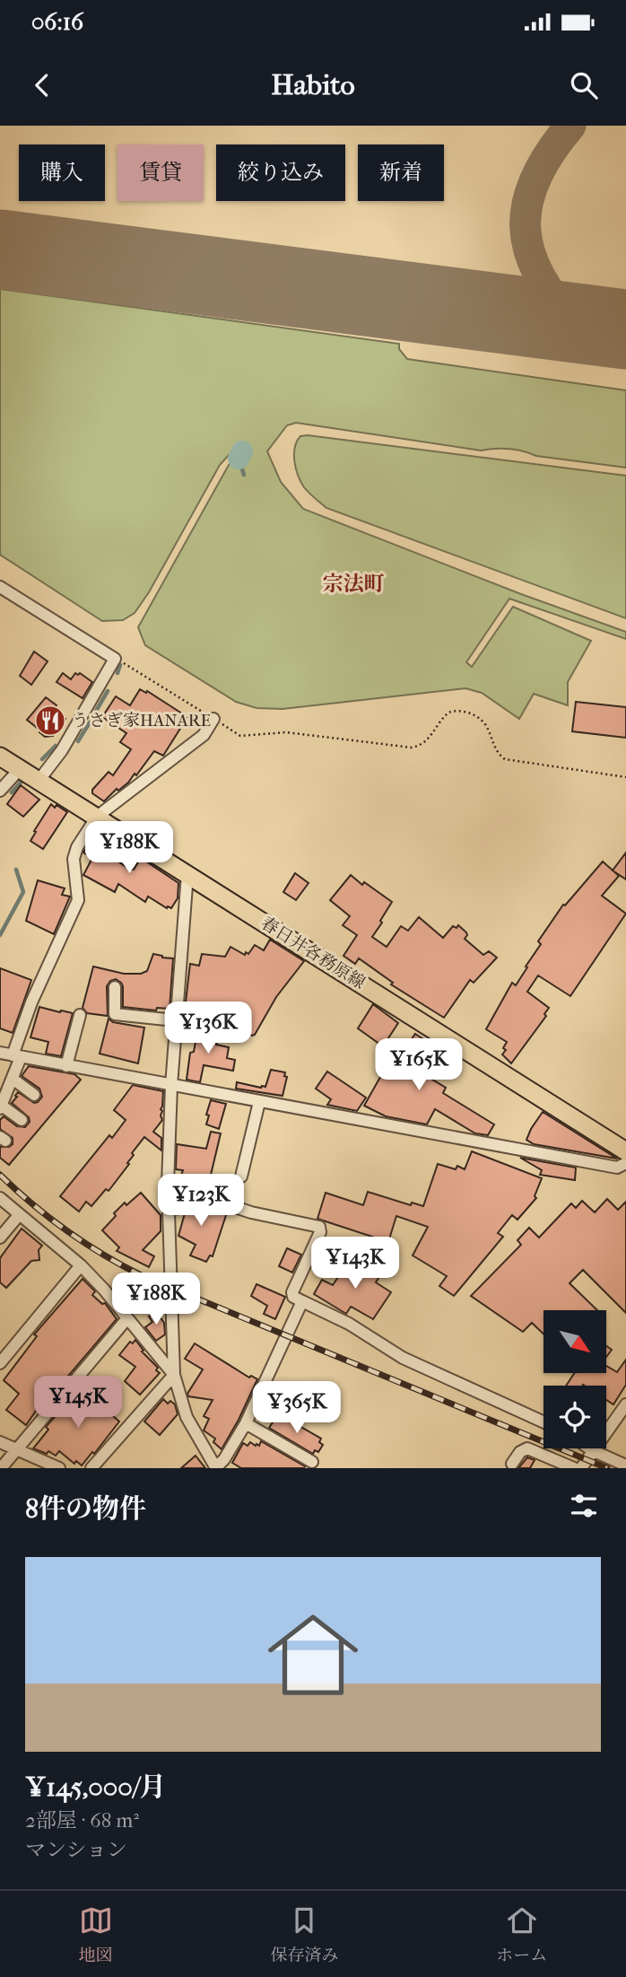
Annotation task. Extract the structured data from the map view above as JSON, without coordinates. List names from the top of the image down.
{
  "streets": {
    "main road": ["春日井各務原線"]
  },
  "districts": ["宗法町"],
  "places": {
    "restaurant": ["うさぎ家HANARE"]
  },
  "north": "bottom right",
  "page": {
    "status": "06:16",
    "header": "Habito",
    "chip": [
      "購入",
      "賃貸",
      "絞り込み",
      "新着"
    ],
    "price": [
      "¥188K",
      "¥136K",
      "¥165K",
      "¥123K",
      "¥143K",
      "¥188K",
      "¥145K",
      "¥365K"
    ],
    "heading": "8件の物件",
    "list": [
      {
        "name": "¥145,000/月",
        "note": "2部屋 · 68 m² · マンション"
      }
    ],
    "tabs": ["地図", "保存済み", "ホーム"]
  }
}
